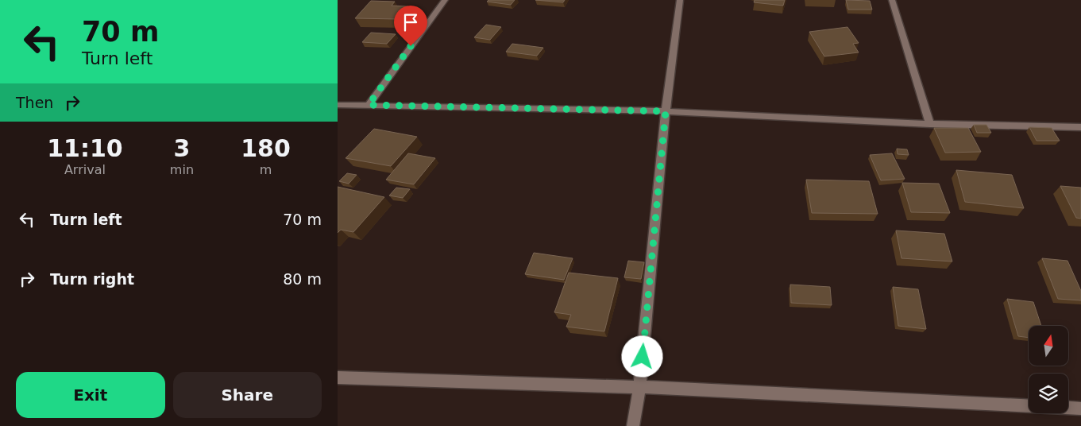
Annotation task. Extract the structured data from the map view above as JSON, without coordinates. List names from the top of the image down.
{
  "north": "top",
  "page": {
    "turn": ["70 m", "Turn left"],
    "then": "Then",
    "eta": [
      "11:10",
      "Arrival",
      "3",
      "min",
      "180",
      "m"
    ],
    "list": [
      {
        "name": "Turn left",
        "value": "70 m"
      },
      {
        "name": "Turn right",
        "value": "80 m"
      }
    ],
    "buttons": ["Exit", "Share"]
  }
}
